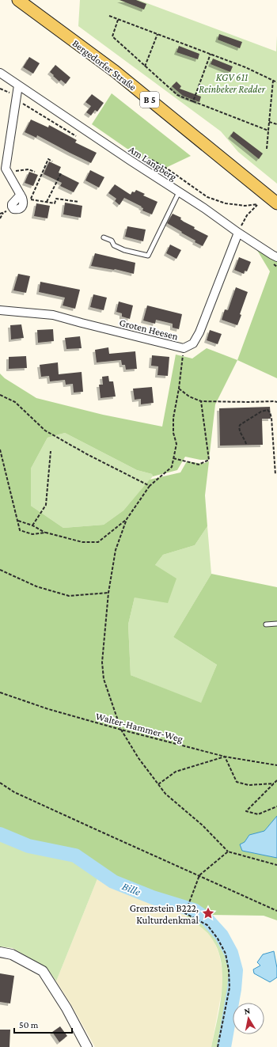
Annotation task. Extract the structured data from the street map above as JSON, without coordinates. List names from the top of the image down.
{
  "streets": {
    "main road": ["Bergedorfer Straße", "B 5"],
    "street": ["Am Langberg", "Groten Heesen"],
    "path": ["Walter-Hammer-Weg"]
  },
  "crossings": [
    ["Am Langberg", "Groten Heesen"]
  ],
  "water": ["Bille"],
  "parks": ["KGV 611 Reinbeker Redder"],
  "places": {
    "place": ["Grenzstein B222, Kulturdenkmal"]
  },
  "scale_bar": "50 m",
  "north": "top"
}
